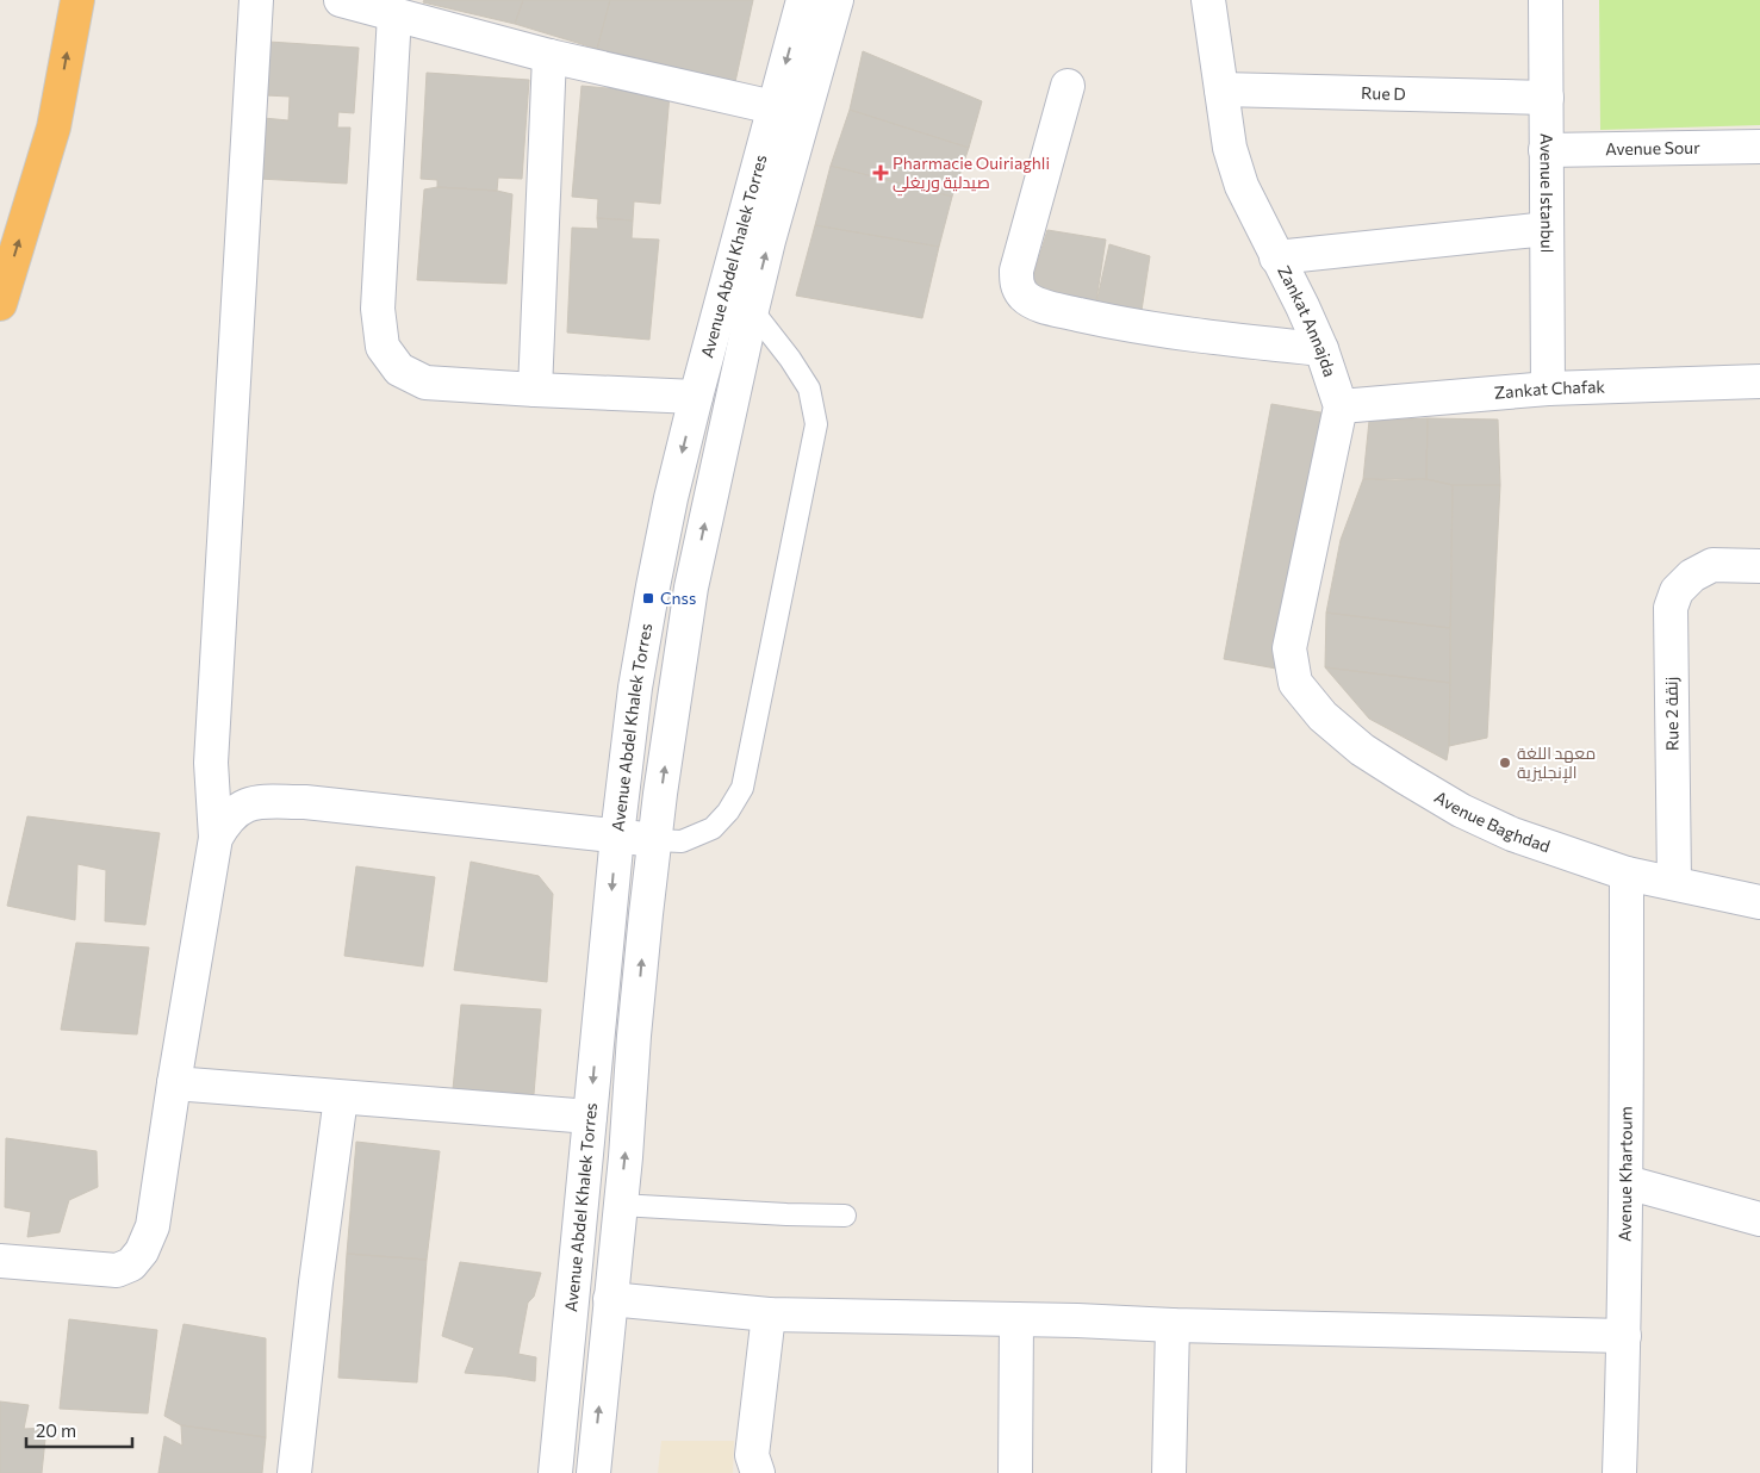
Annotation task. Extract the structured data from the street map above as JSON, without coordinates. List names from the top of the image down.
{
  "streets": {
    "street": [
      "Rue D",
      "Avenue Sour",
      "Avenue Istanbul",
      "Avenue Abdel Khalek Torres",
      "Zankat Annajda",
      "Zankat Chafak",
      "Rue 2 زنقة",
      "Avenue Baghdad",
      "Avenue Khartoum"
    ]
  },
  "crossings": [
    ["Rue D", "Avenue Istanbul"],
    ["Rue D", "Zankat Annajda"],
    ["Avenue Sour", "Avenue Istanbul"],
    ["Avenue Istanbul", "Zankat Chafak"],
    ["Zankat Annajda", "Zankat Chafak"],
    ["Zankat Annajda", "Avenue Baghdad"],
    ["Zankat Chafak", "Avenue Baghdad"],
    ["Rue 2 زنقة", "Avenue Baghdad"],
    ["Avenue Baghdad", "Avenue Khartoum"]
  ],
  "places": {
    "health": ["Pharmacie Ouiriaghli صيدلية وريغلي"],
    "transit": ["Cnss"],
    "other": ["معهد اللغة الإنجليزية"]
  },
  "scale_bar": "20 m"
}
